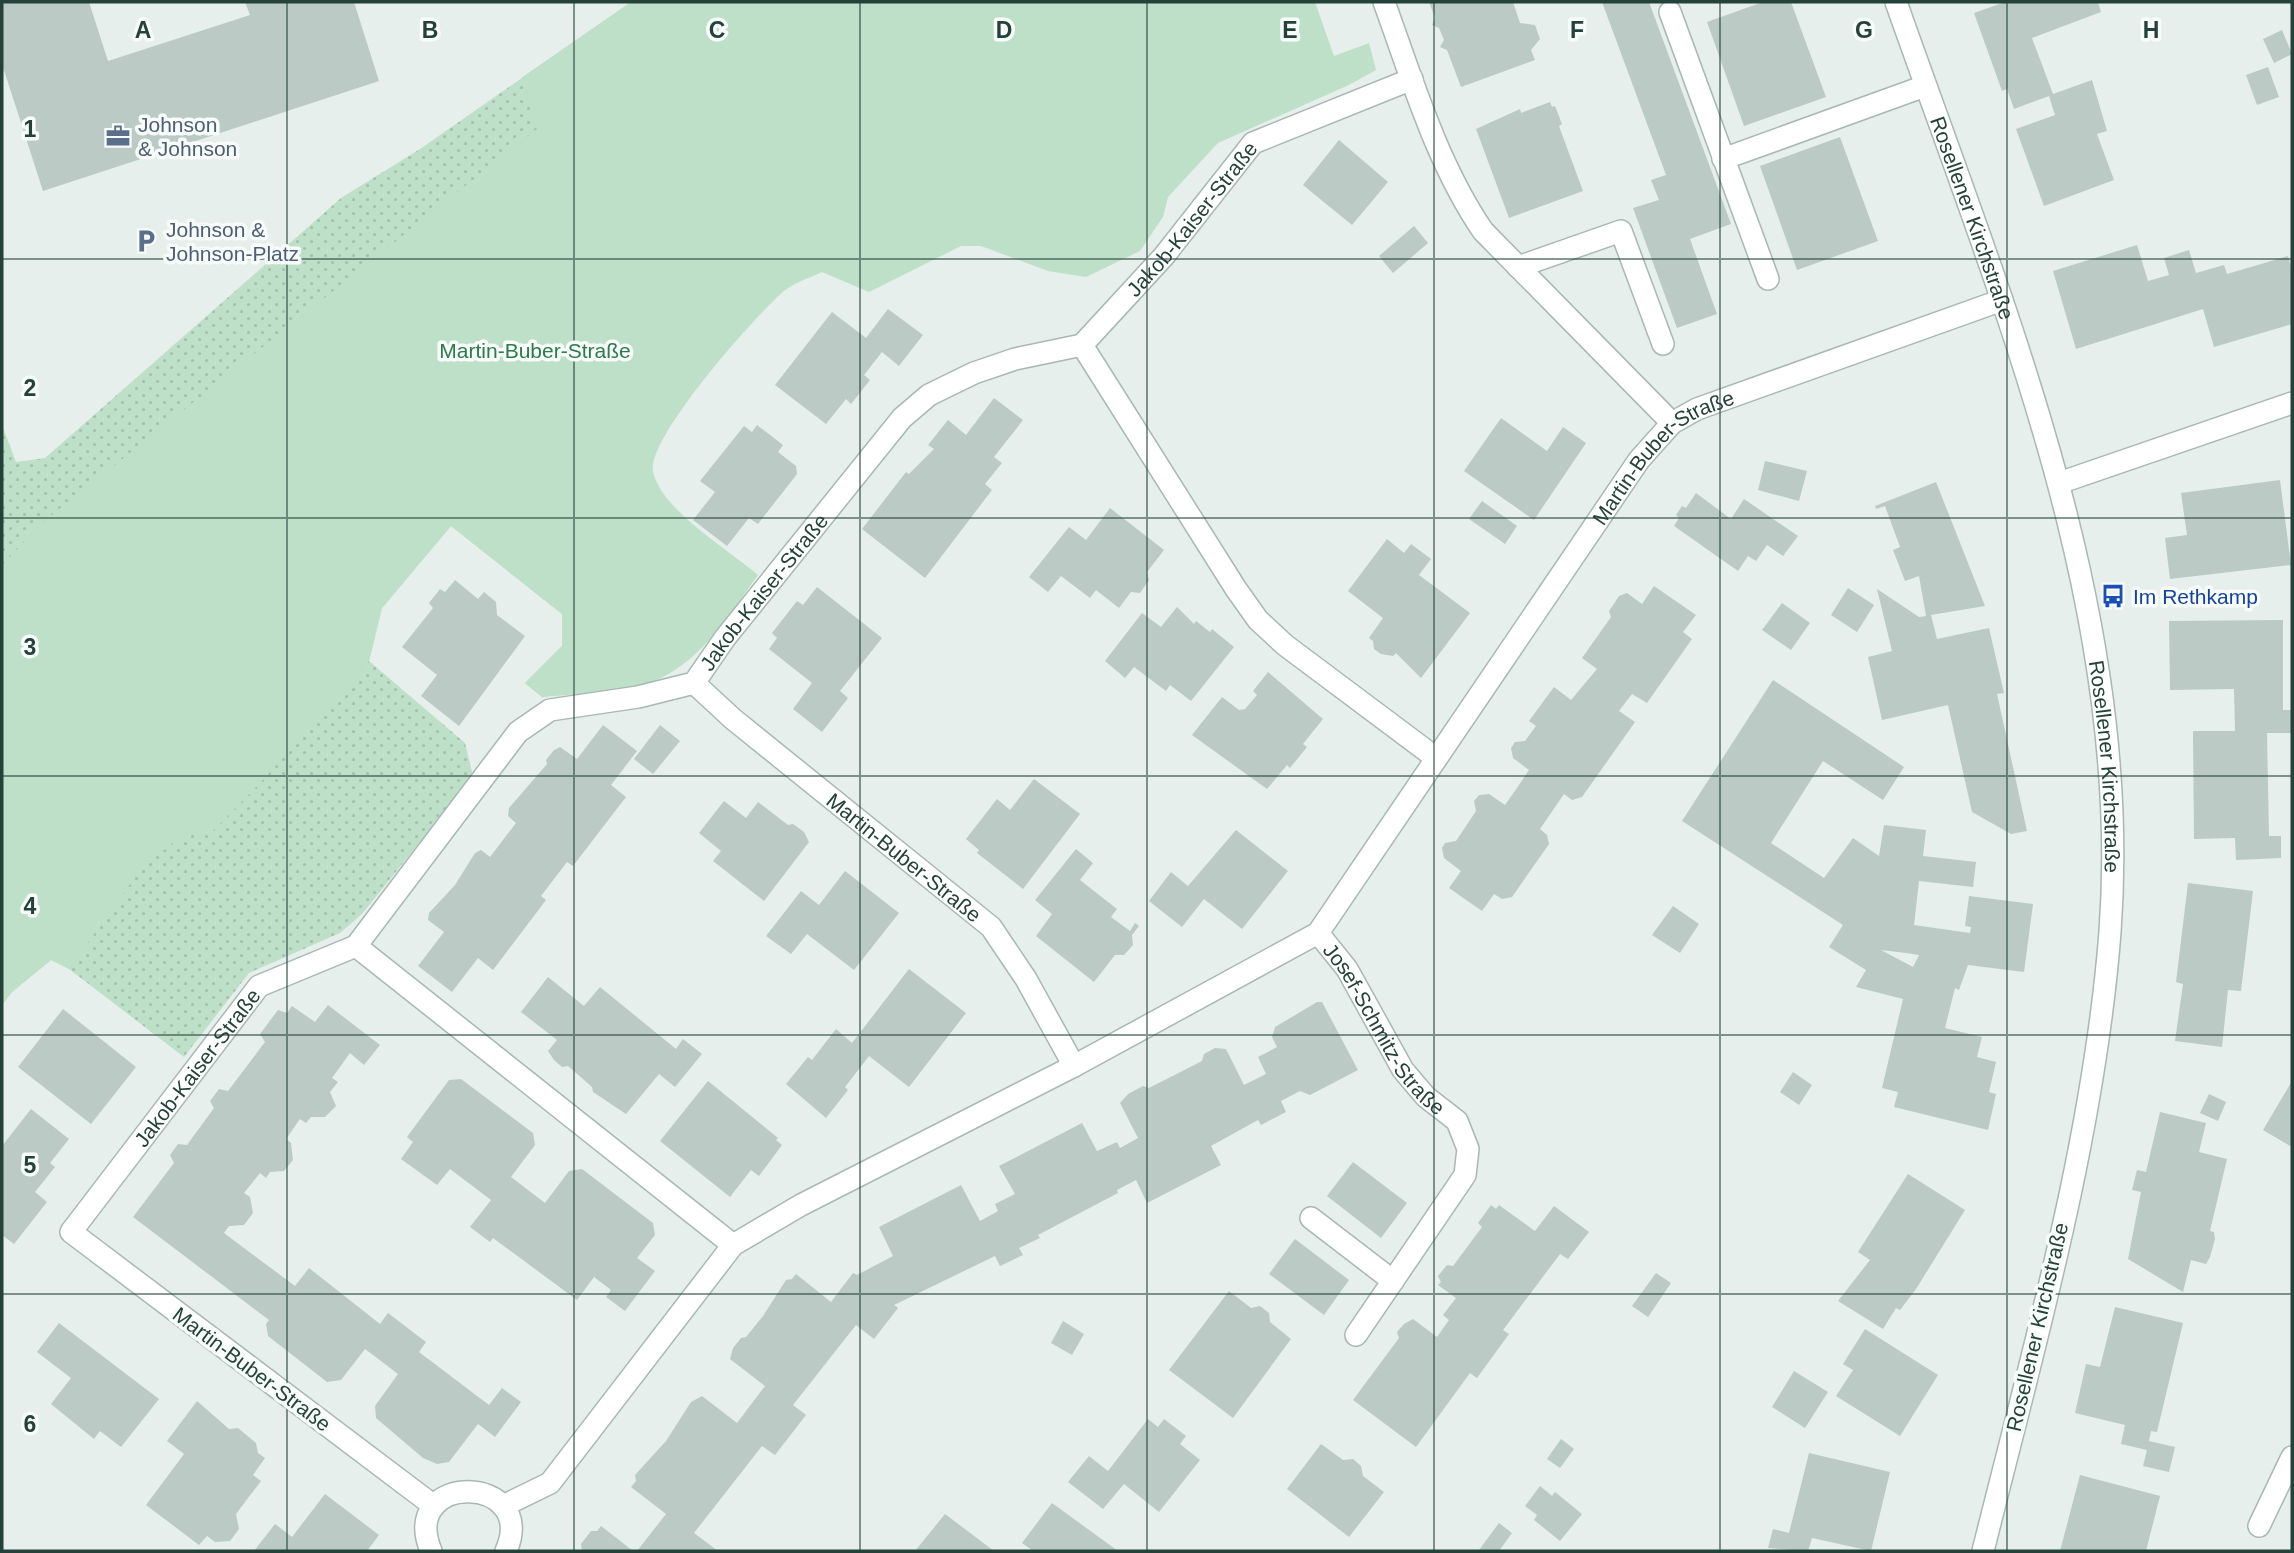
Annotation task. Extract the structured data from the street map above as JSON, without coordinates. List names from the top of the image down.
{
  "streets": {
    "street": [
      "Rosellener Kirchstraße",
      "Jakob-Kaiser-Straße",
      "Martin-Buber-Straße",
      "Josef-Schmitz-Straße"
    ]
  },
  "crossings": [
    ["Rosellener Kirchstraße", "Martin-Buber-Straße"],
    ["Jakob-Kaiser-Straße", "Martin-Buber-Straße"],
    ["Martin-Buber-Straße", "Josef-Schmitz-Straße"]
  ],
  "parks": ["Martin-Buber-Straße"],
  "places": {
    "office": ["Johnson & Johnson"],
    "parking": ["Johnson & Johnson-Platz"],
    "bus stop": ["Im Rethkamp"]
  },
  "grid": {
    "columns": [
      "A",
      "B",
      "C",
      "D",
      "E",
      "F",
      "G",
      "H"
    ],
    "rows": [
      "1",
      "2",
      "3",
      "4",
      "5",
      "6"
    ]
  }
}
